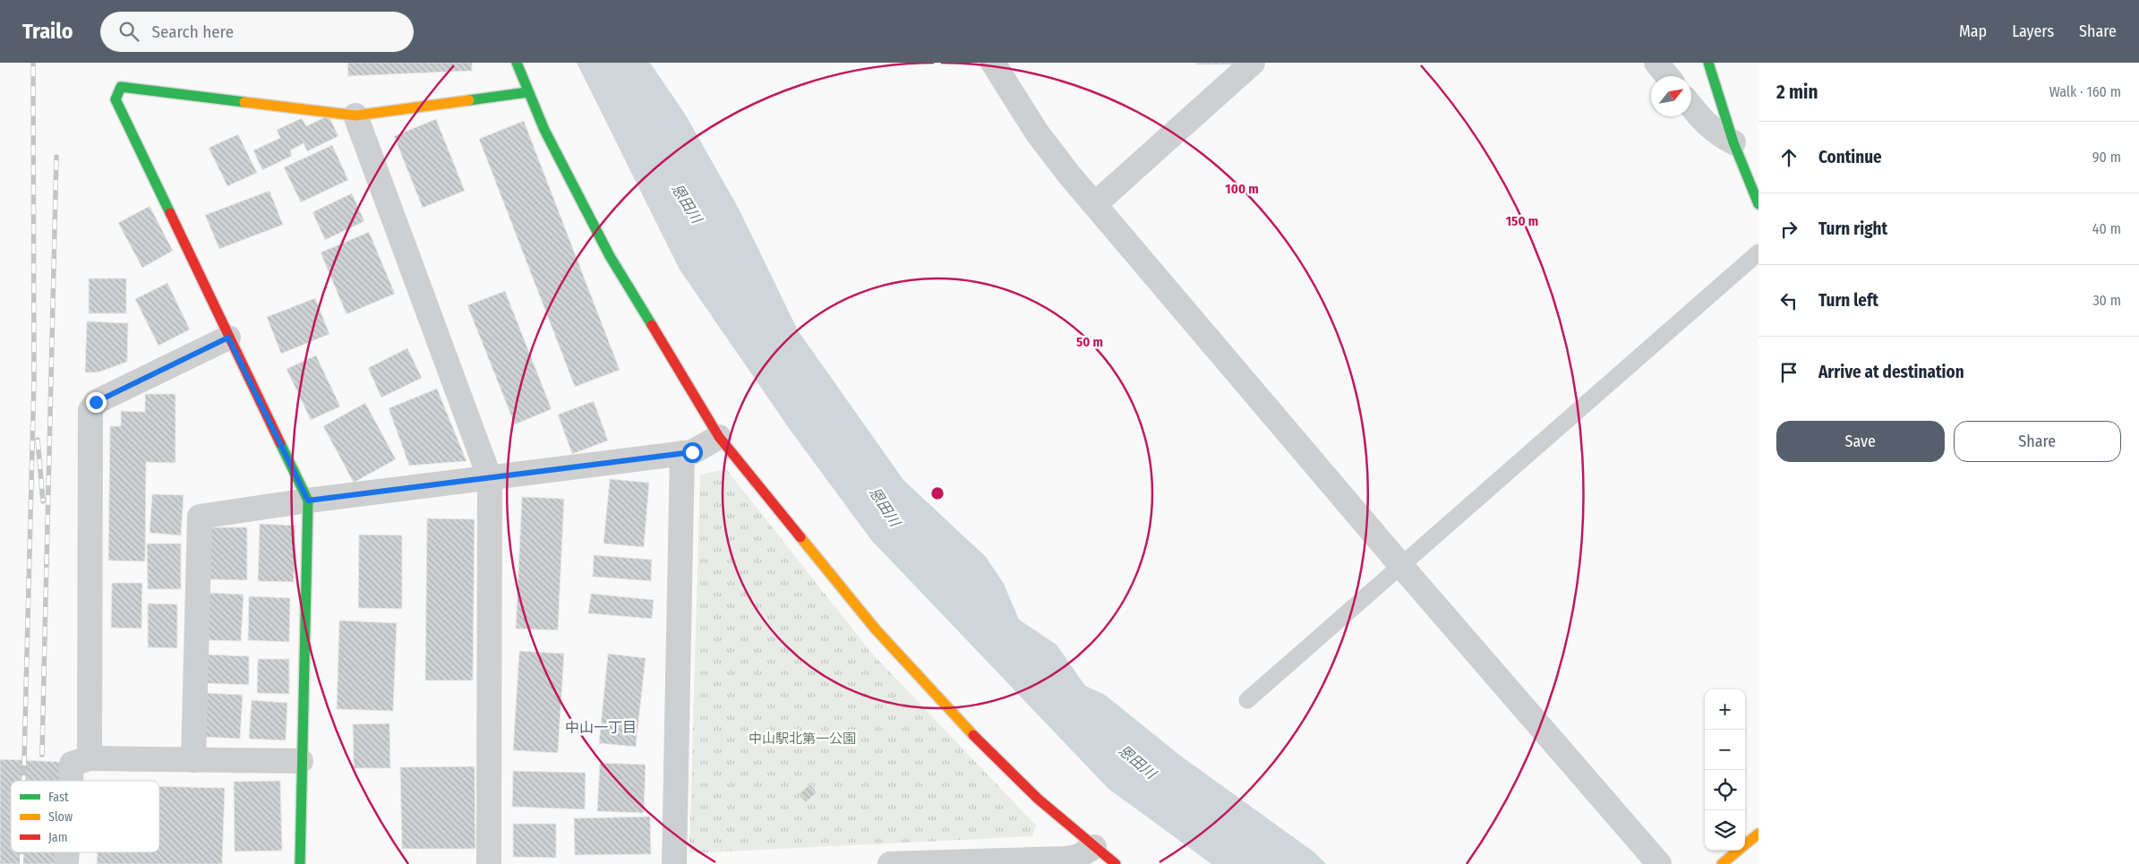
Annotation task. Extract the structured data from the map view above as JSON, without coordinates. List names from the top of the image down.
{
  "districts": ["中山一丁目"],
  "water": ["恩田川"],
  "parks": ["中山駅北第一公園"],
  "legend": ["Fast", "Slow", "Jam"],
  "north": "top right",
  "page": {
    "header": "Trailo",
    "search": "Search here",
    "nav": ["Map", "Layers", "Share"],
    "heading": ["2 min", "Walk · 160 m"],
    "list": [
      ["Continue", "90 m"],
      ["Turn right", "40 m"],
      ["Turn left", "30 m"],
      "Arrive at destination"
    ],
    "buttons": ["Save", "Share"],
    "map_buttons": ["+", "−"]
  },
  "rings": ["100 m", "150 m", "50 m"]
}
